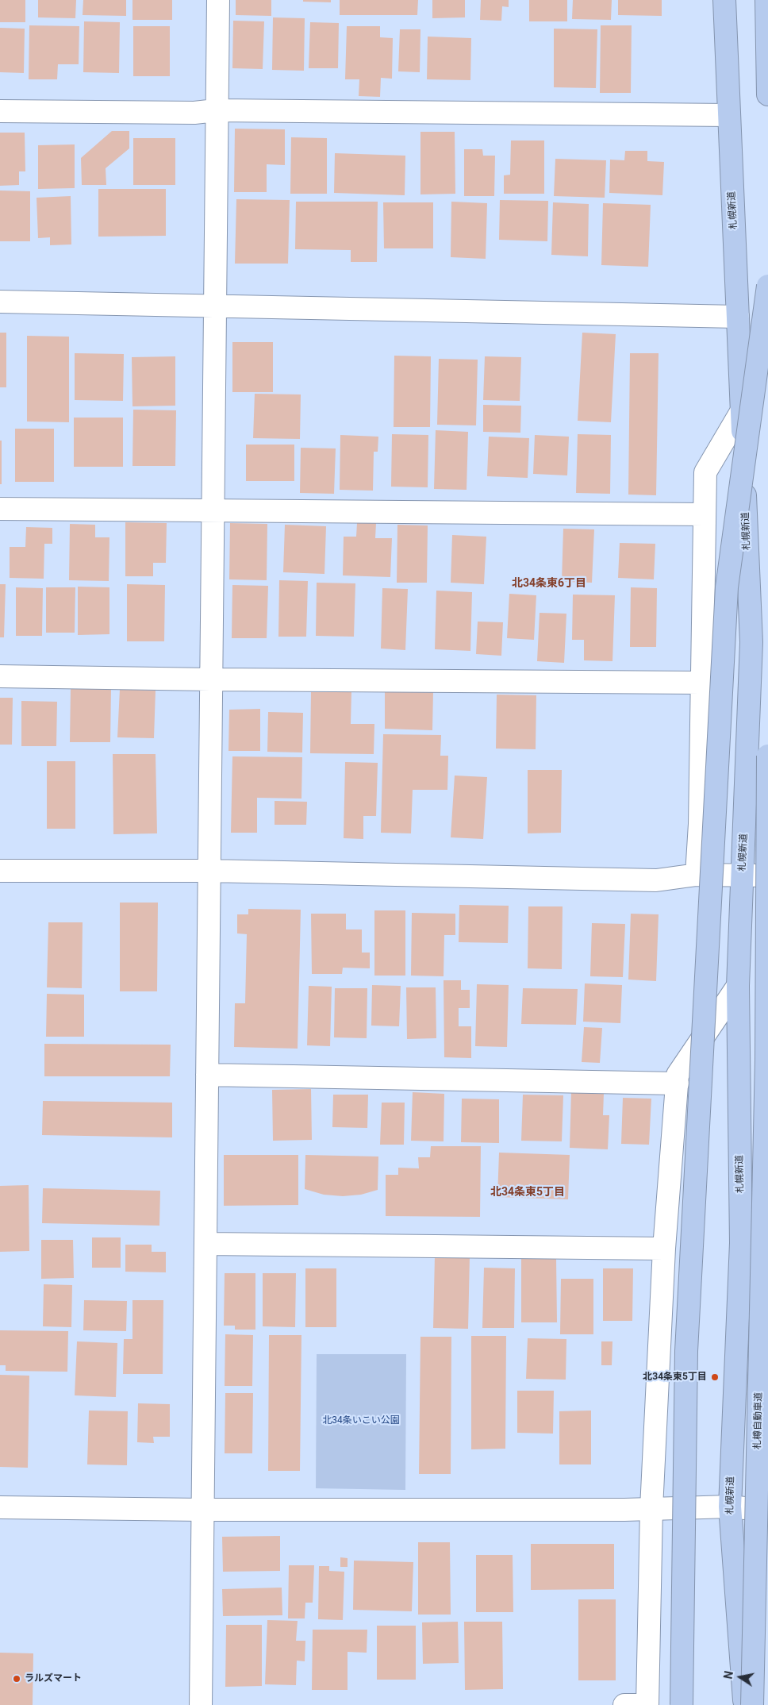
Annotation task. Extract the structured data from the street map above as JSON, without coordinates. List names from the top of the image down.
{
  "streets": {
    "highway": ["札幌新道", "札樽自動車道"]
  },
  "districts": ["北34条東6丁目", "北34条東5丁目"],
  "parks": ["北34条いこい公園"],
  "places": ["北34条東5丁目", "ラルズマート"],
  "north": "left"
}
